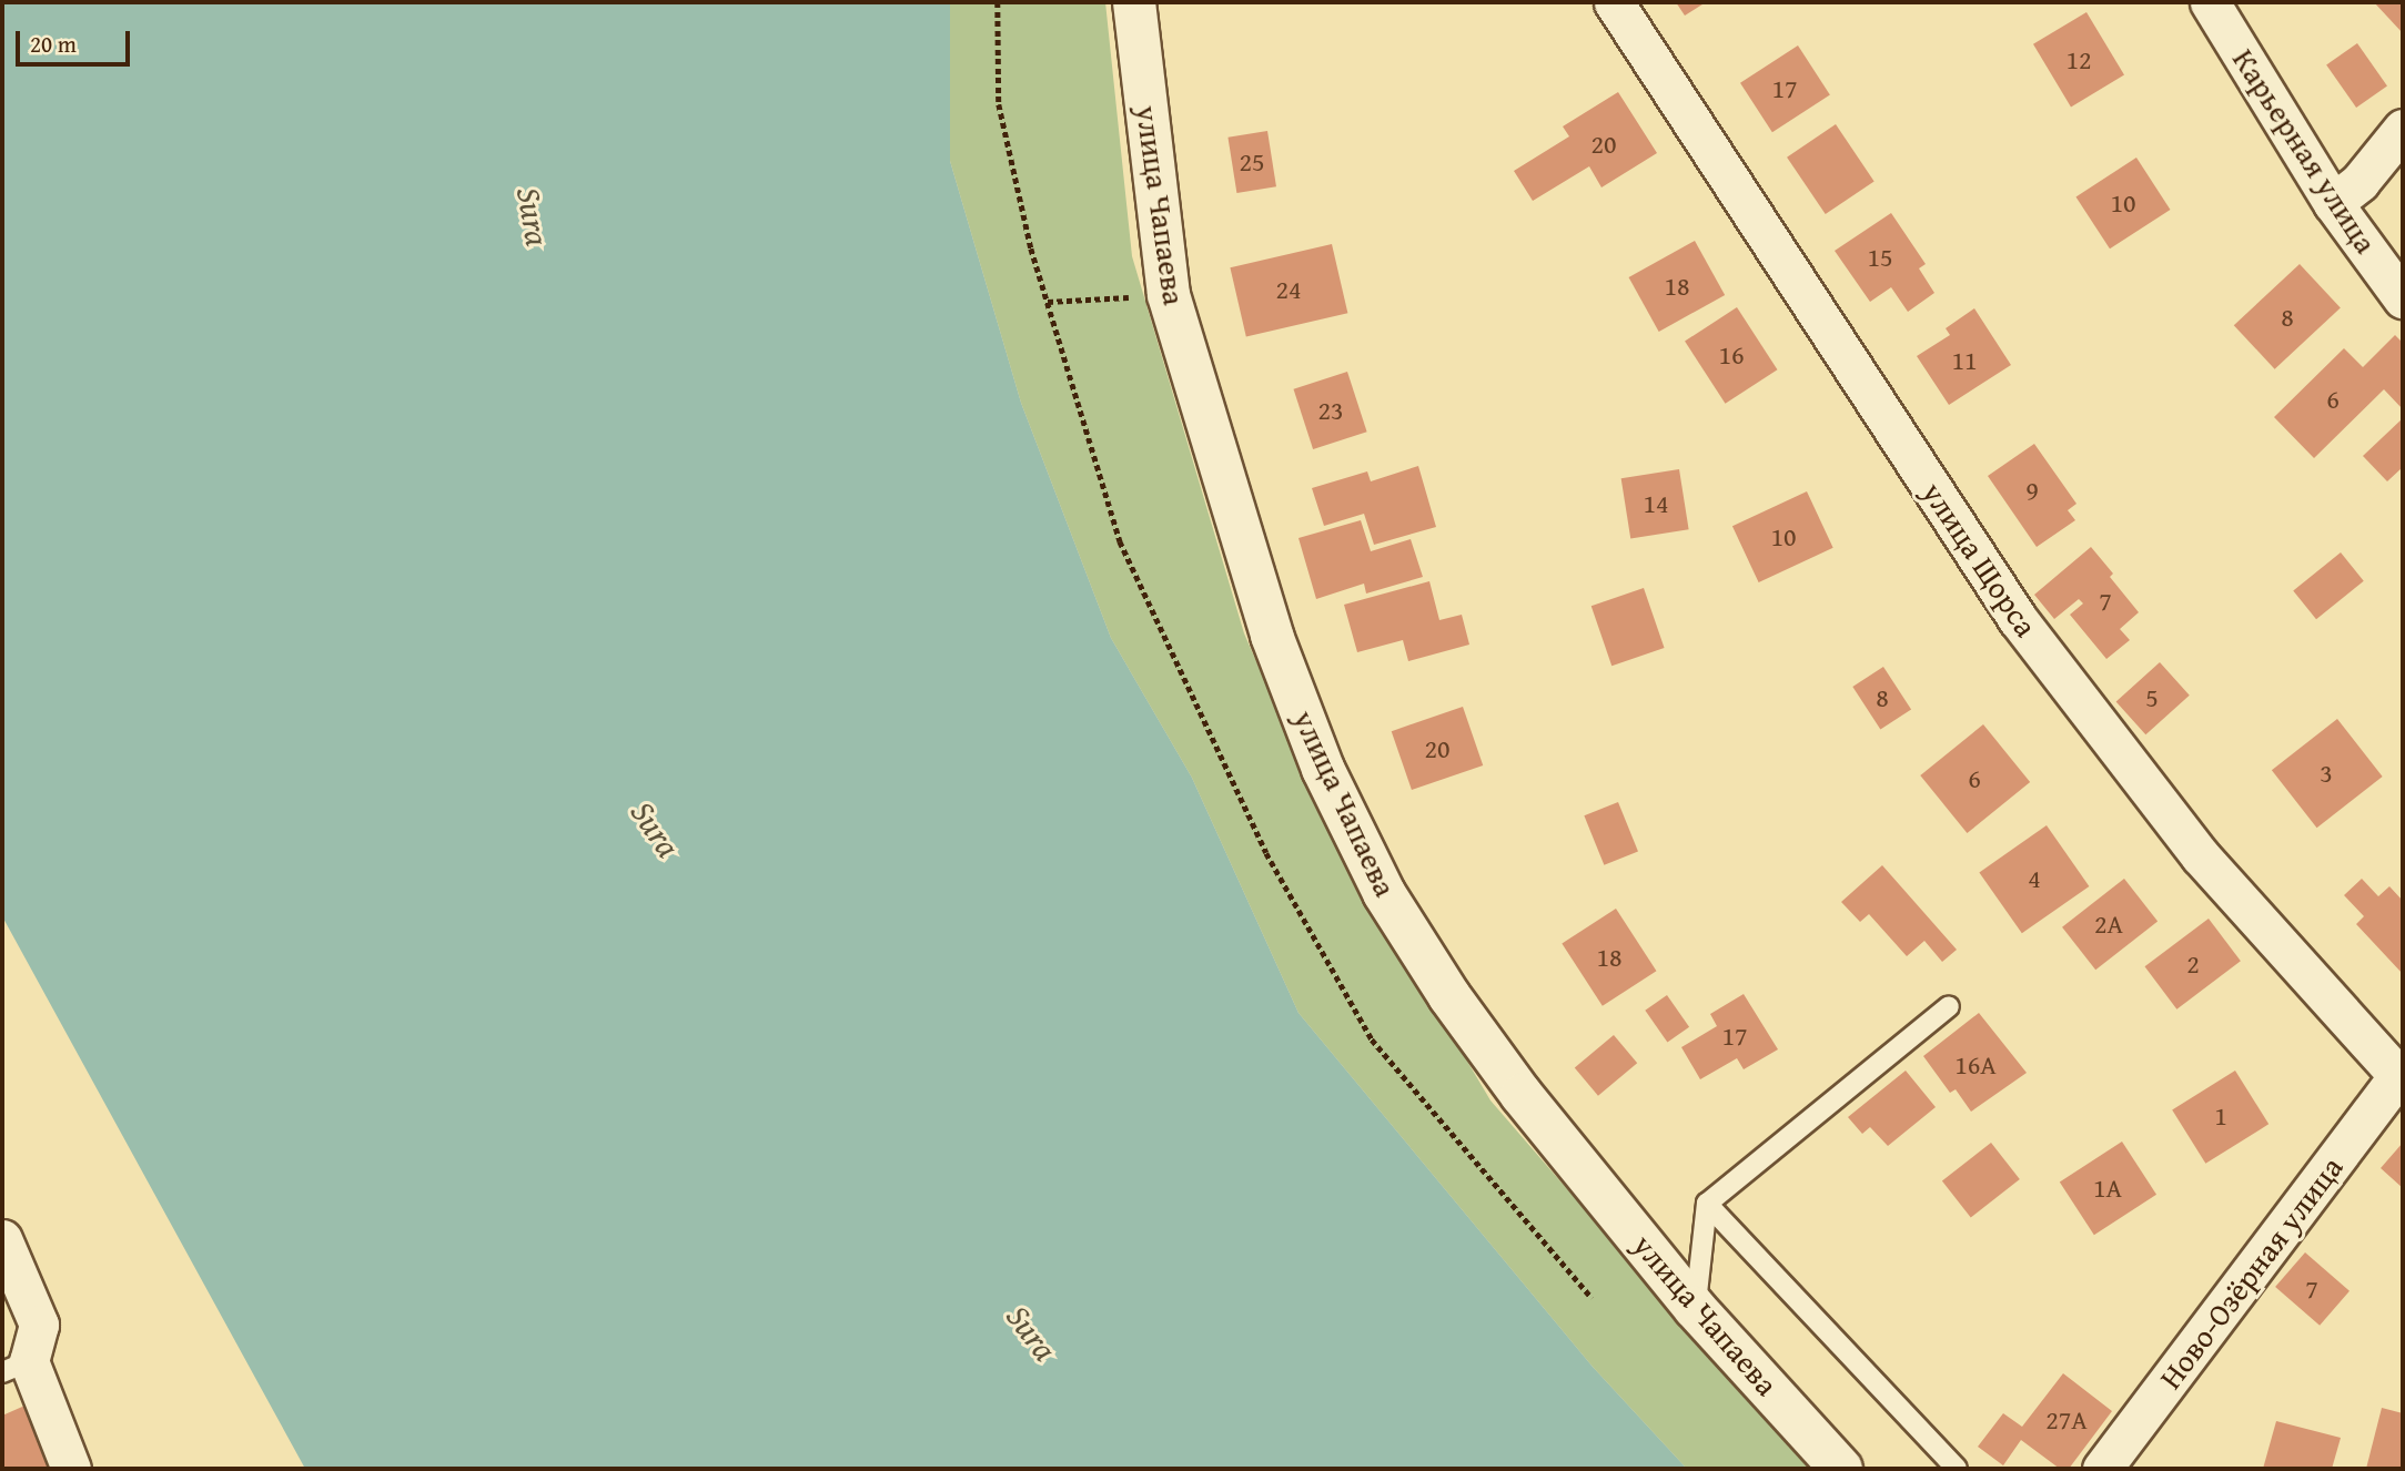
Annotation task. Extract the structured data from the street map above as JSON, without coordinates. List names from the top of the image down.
{
  "streets": {
    "street": [
      "Карьерная улица",
      "улица Чапаева",
      "улица Щорса",
      "Ново-Озёрная улица"
    ]
  },
  "crossings": [
    ["улица Щорса", "Ново-Озёрная улица"]
  ],
  "water": ["Sura"],
  "house_numbers": [
    "12",
    "17",
    "20",
    "25",
    "10",
    "15",
    "18",
    "24",
    "8",
    "16",
    "11",
    "6",
    "23",
    "9",
    "14",
    "10",
    "7",
    "8",
    "5",
    "20",
    "3",
    "6",
    "4",
    "2А",
    "18",
    "2",
    "17",
    "16А",
    "1",
    "1А",
    "7",
    "27А"
  ],
  "scale_bar": "20 m"
}
